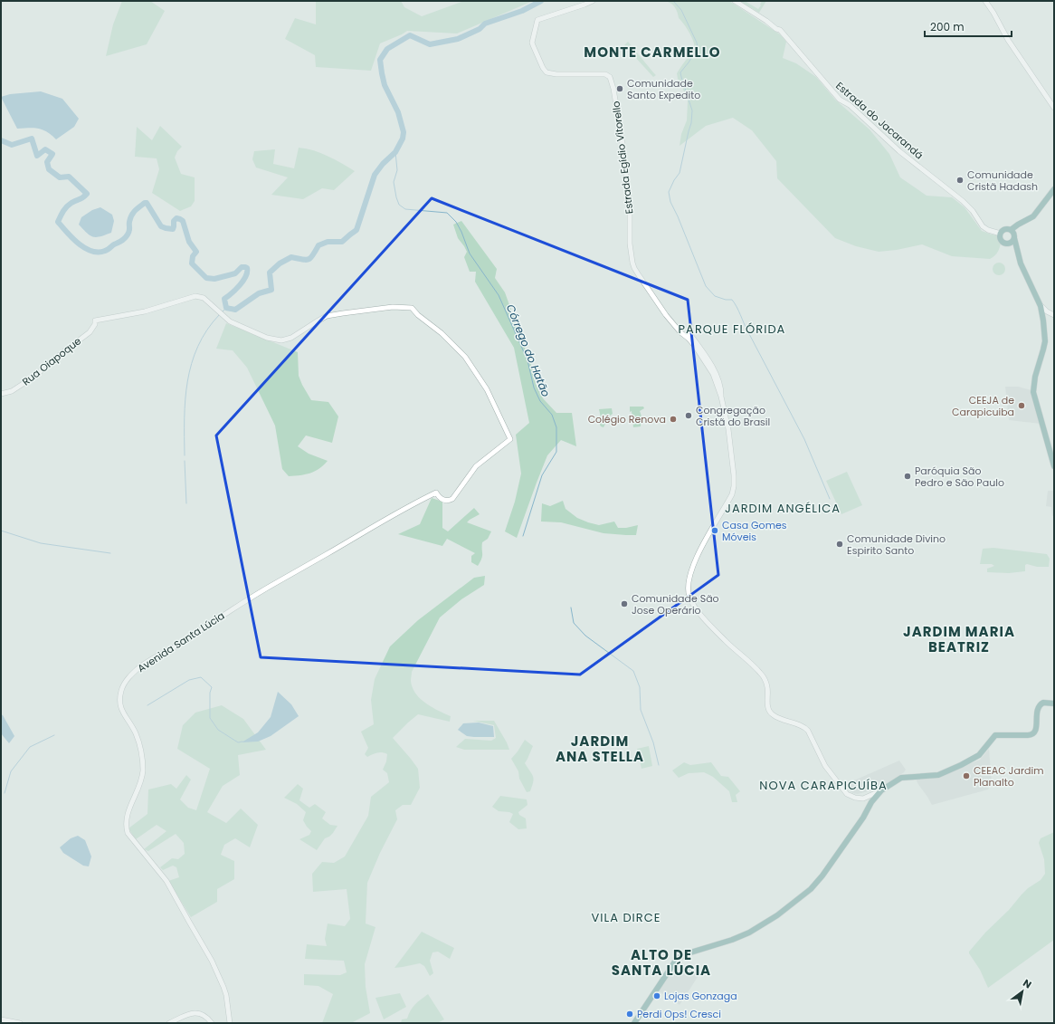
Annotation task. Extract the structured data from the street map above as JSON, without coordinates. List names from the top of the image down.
{
  "streets": {
    "street": [
      "Estrada do Jacarandá",
      "Estrada Egídio Vitorello",
      "Rua Oiapoque",
      "Avenida Santa Lúcia"
    ]
  },
  "crossings": [
    ["Rua Oiapoque", "Avenida Santa Lúcia"]
  ],
  "districts": [
    "MONTE CARMELLO",
    "PARQUE FLÓRIDA",
    "JARDIM ANGÉLICA",
    "JARDIM MARIA BEATRIZ",
    "JARDIM ANA STELLA",
    "NOVA CARAPICUÍBA",
    "VILA DIRCE",
    "ALTO DE SANTA LÚCIA"
  ],
  "water": ["Córrego do Hatão"],
  "places": [
    "Comunidade Santo Expedito",
    "Comunidade Cristã Hadash",
    "CEEJA de Carapicuiba",
    "Congregação Cristã do Brasil",
    "Colégio Renova",
    "Paróquia São Pedro e São Paulo",
    "Casa Gomes Móveis",
    "Comunidade Divino Espirito Santo",
    "Comunidade São Jose Operário",
    "CEEAC Jardim Planalto",
    "Lojas Gonzaga",
    "Perdi Ops! Cresci"
  ],
  "scale_bar": "200 m",
  "north": "top right"
}
